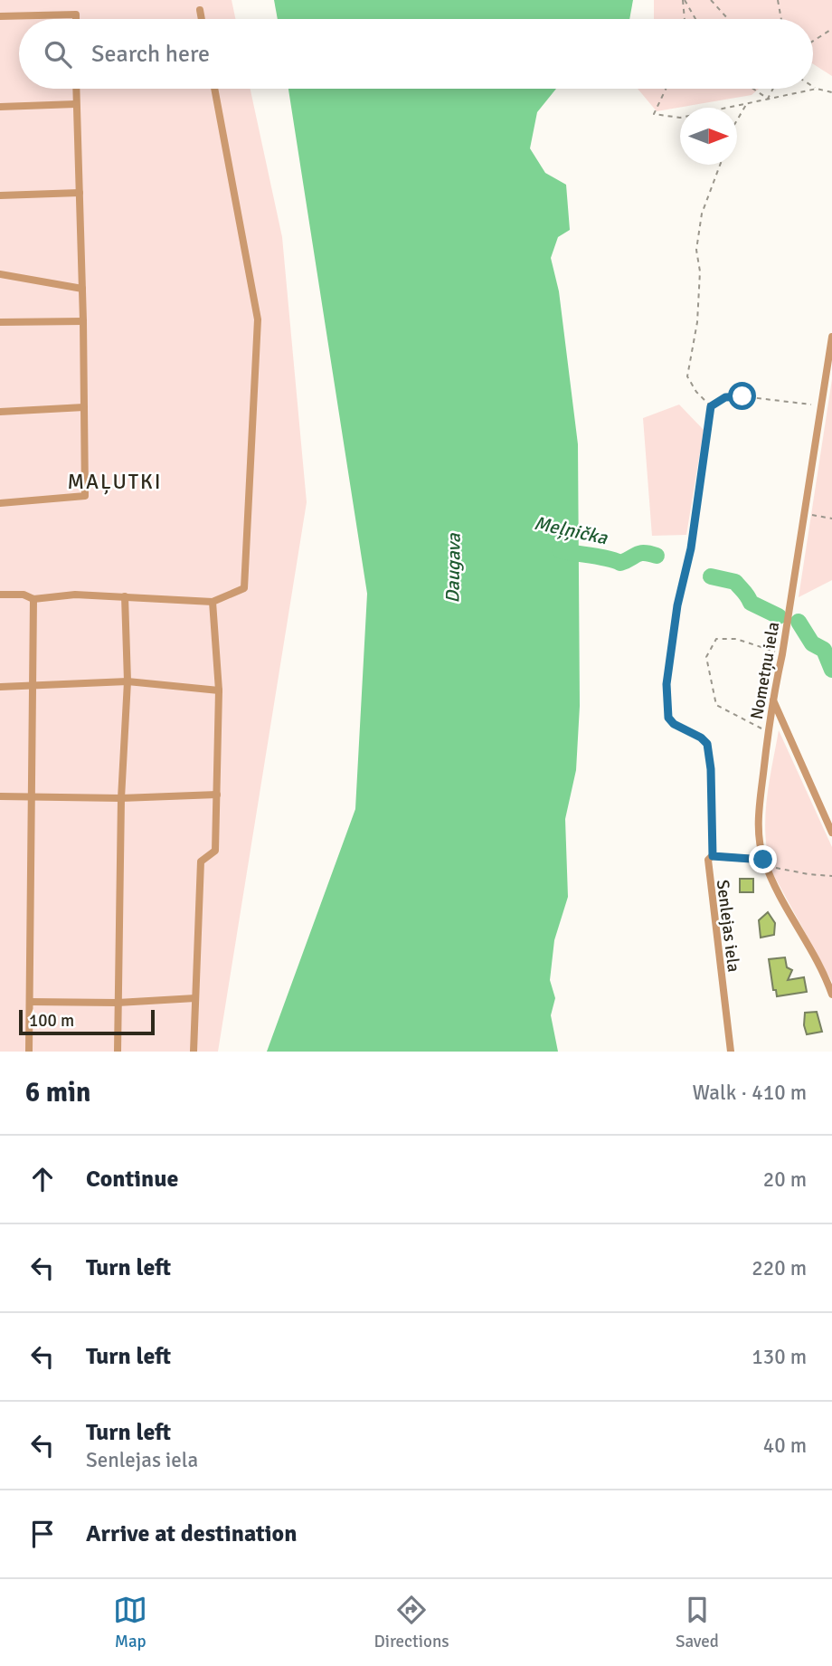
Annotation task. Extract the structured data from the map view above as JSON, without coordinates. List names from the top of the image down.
{
  "streets": {
    "street": ["Nometņu iela", "Senlejas iela"]
  },
  "crossings": [
    ["Nometņu iela", "Senlejas iela"]
  ],
  "districts": ["MAĻUTKI"],
  "water": ["Meļņička", "Daugava"],
  "scale_bar": "100 m",
  "north": "right",
  "page": {
    "search": "Search here",
    "scale": "100 m",
    "heading": ["6 min", "Walk · 410 m"],
    "list": [
      ["Continue", "20 m"],
      ["Turn left", "220 m"],
      ["Turn left", "130 m"],
      ["Turn left", "Senlejas iela", "40 m"],
      "Arrive at destination"
    ],
    "nav": ["Map", "Directions", "Saved"]
  }
}
